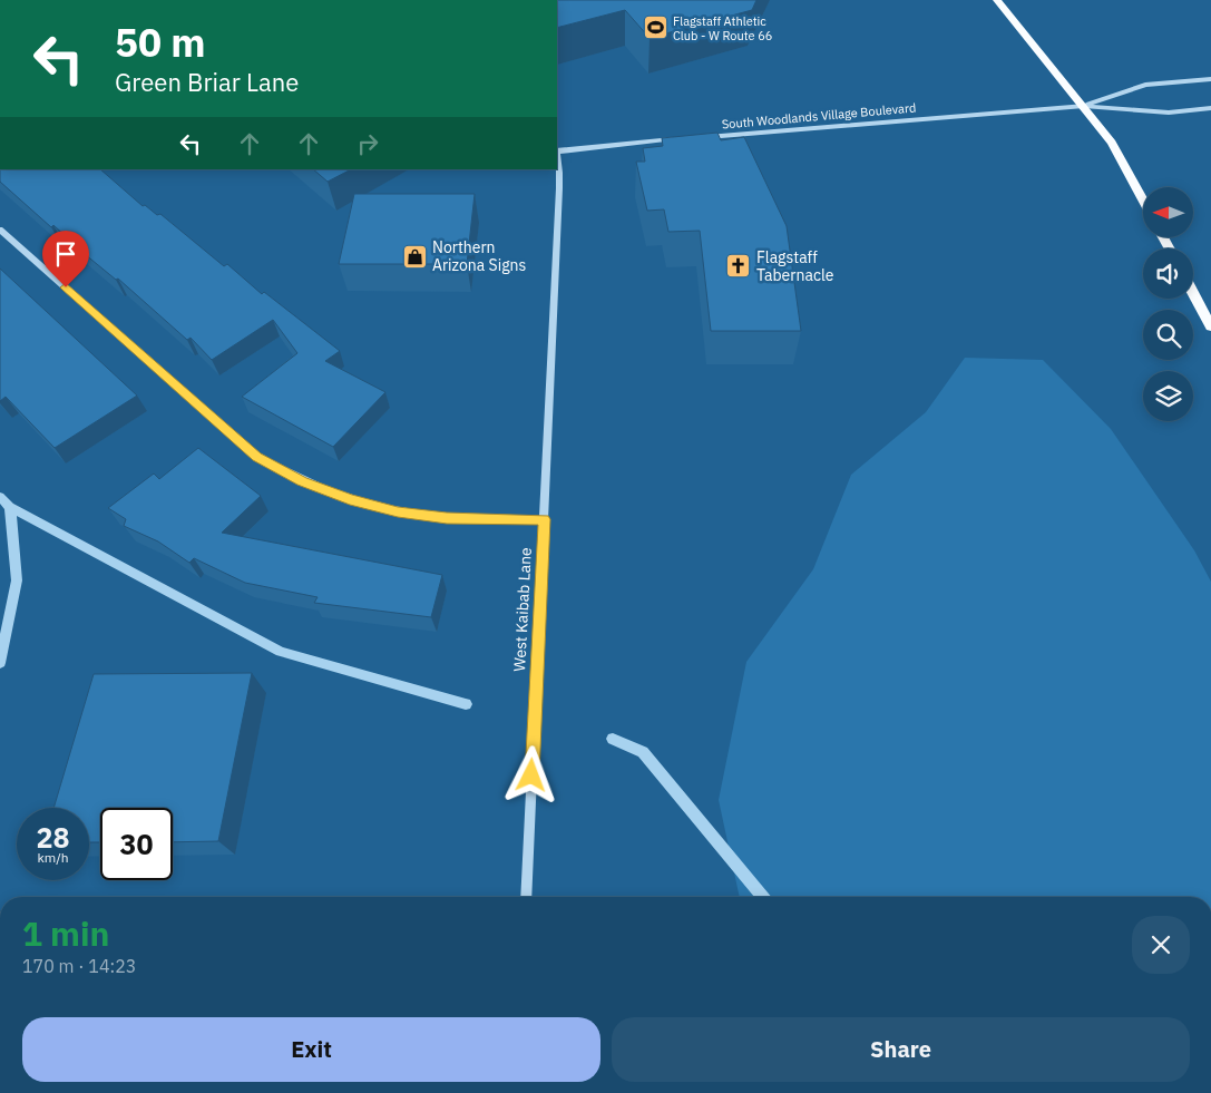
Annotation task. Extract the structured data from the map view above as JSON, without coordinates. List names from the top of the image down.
{
  "streets": {
    "street": ["South Woodlands Village Boulevard", "West Kaibab Lane"]
  },
  "places": {
    "sports": ["Flagstaff Athletic Club - W Route 66"],
    "shop": ["Northern Arizona Signs"],
    "church": ["Flagstaff Tabernacle"]
  },
  "north": "left",
  "page": {
    "turn": ["50 m", "Green Briar Lane"],
    "speed": "28 km/h",
    "limit": "30",
    "heading": ["1 min", "170 m · 14:23"],
    "buttons": ["Exit", "Share"]
  }
}
